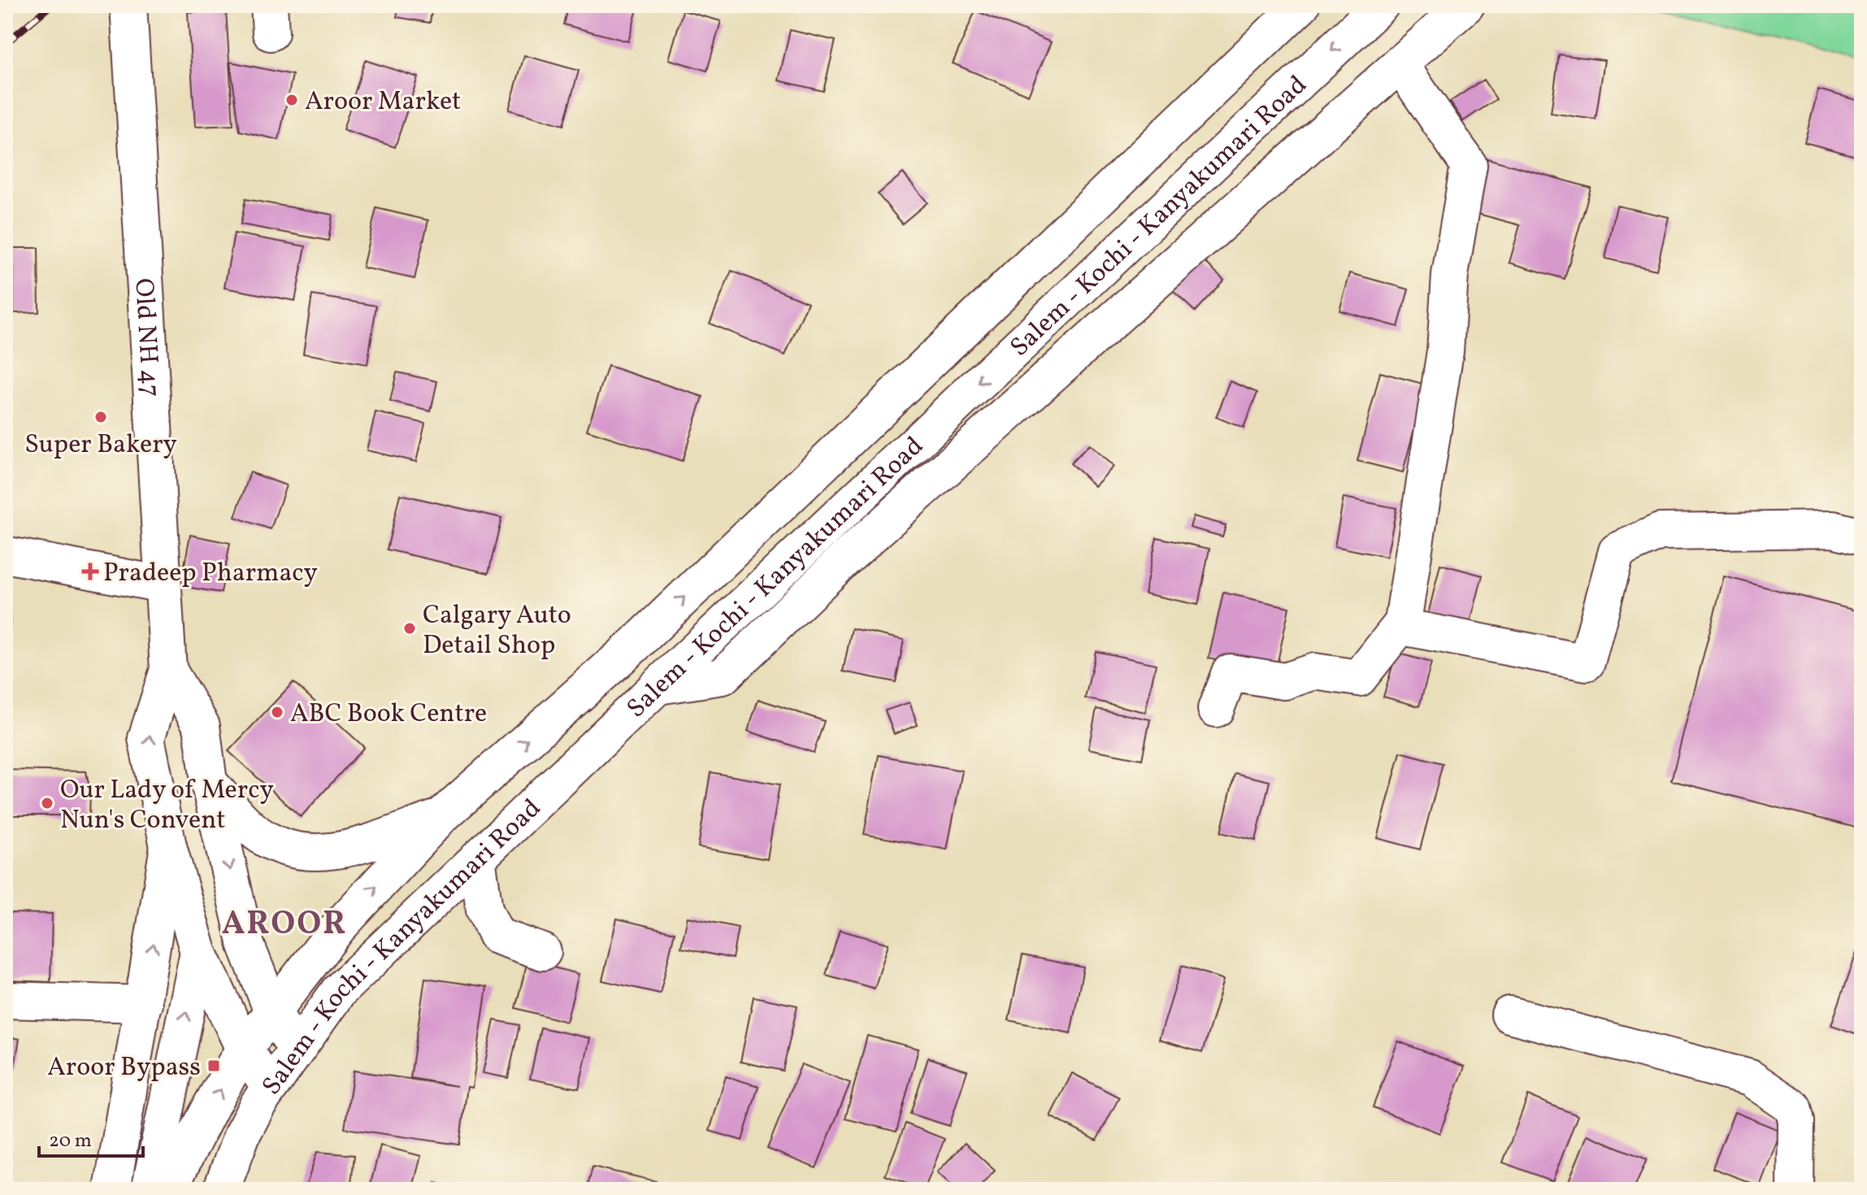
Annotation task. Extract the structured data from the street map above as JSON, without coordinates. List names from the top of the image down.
{
  "streets": {
    "main road": ["Salem - Kochi - Kanyakumari Road", "Old NH 47"]
  },
  "districts": ["AROOR"],
  "places": {
    "other": [
      "Aroor Market",
      "Super Bakery",
      "Calgary Auto Detail Shop",
      "ABC Book Centre",
      "Our Lady of Mercy Nun's Convent"
    ],
    "health": ["Pradeep Pharmacy"],
    "transit": ["Aroor Bypass"]
  },
  "scale_bar": "20 m"
}
